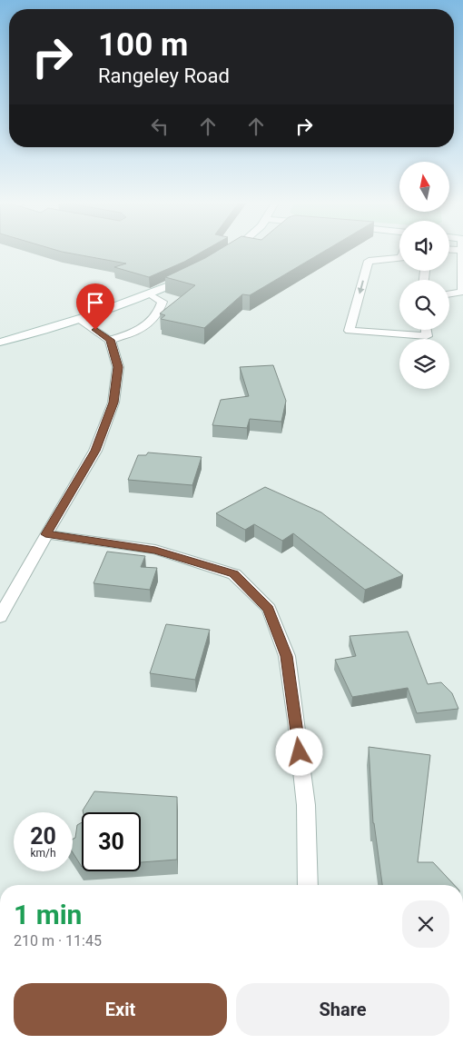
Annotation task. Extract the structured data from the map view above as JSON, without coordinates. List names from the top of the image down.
{
  "north": "top",
  "page": {
    "turn": ["100 m", "Rangeley Road"],
    "speed": "20 km/h",
    "limit": "30",
    "heading": ["1 min", "210 m · 11:45"],
    "buttons": ["Exit", "Share"]
  }
}
